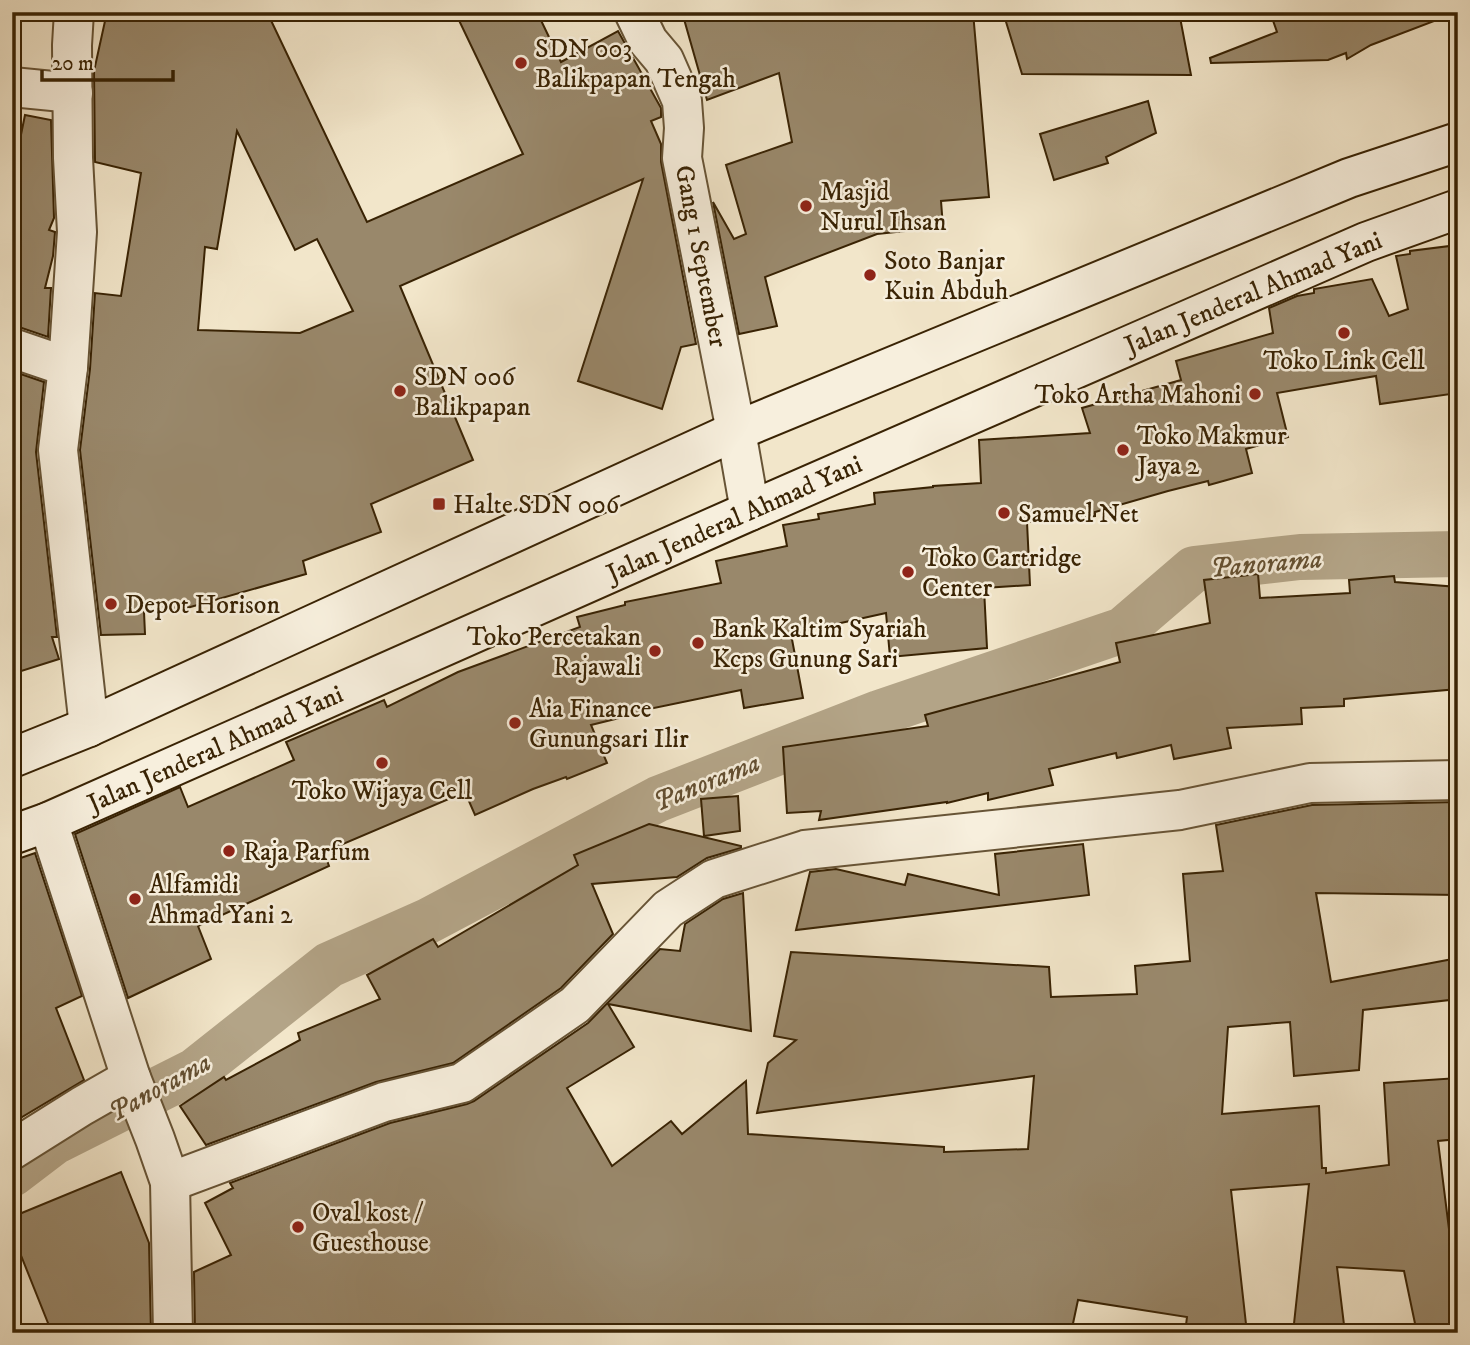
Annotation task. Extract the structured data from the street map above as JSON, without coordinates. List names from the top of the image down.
{
  "streets": {
    "street": ["Gang 1 September", "Jalan Jenderal Ahmad Yani"]
  },
  "crossings": [
    ["Gang 1 September", "Jalan Jenderal Ahmad Yani"]
  ],
  "water": ["Panorama"],
  "places": {
    "other": [
      "SDN 003 Balikpapan Tengah",
      "Masjid Nurul Ihsan",
      "Soto Banjar Kuin Abduh",
      "Toko Link Cell",
      "SDN 006 Balikpapan",
      "Toko Artha Mahoni",
      "Toko Makmur Jaya 2",
      "Samuel Net",
      "Toko Cartridge Center",
      "Depot Horison",
      "Bank Kaltim Syariah Kcps Gunung Sari",
      "Toko Percetakan Rajawali",
      "Aia Finance Gunungsari Ilir",
      "Toko Wijaya Cell",
      "Raja Parfum",
      "Alfamidi Ahmad Yani 2",
      "Oval kost / Guesthouse"
    ],
    "transit": ["Halte SDN 006"]
  },
  "scale_bar": "20 m"
}
